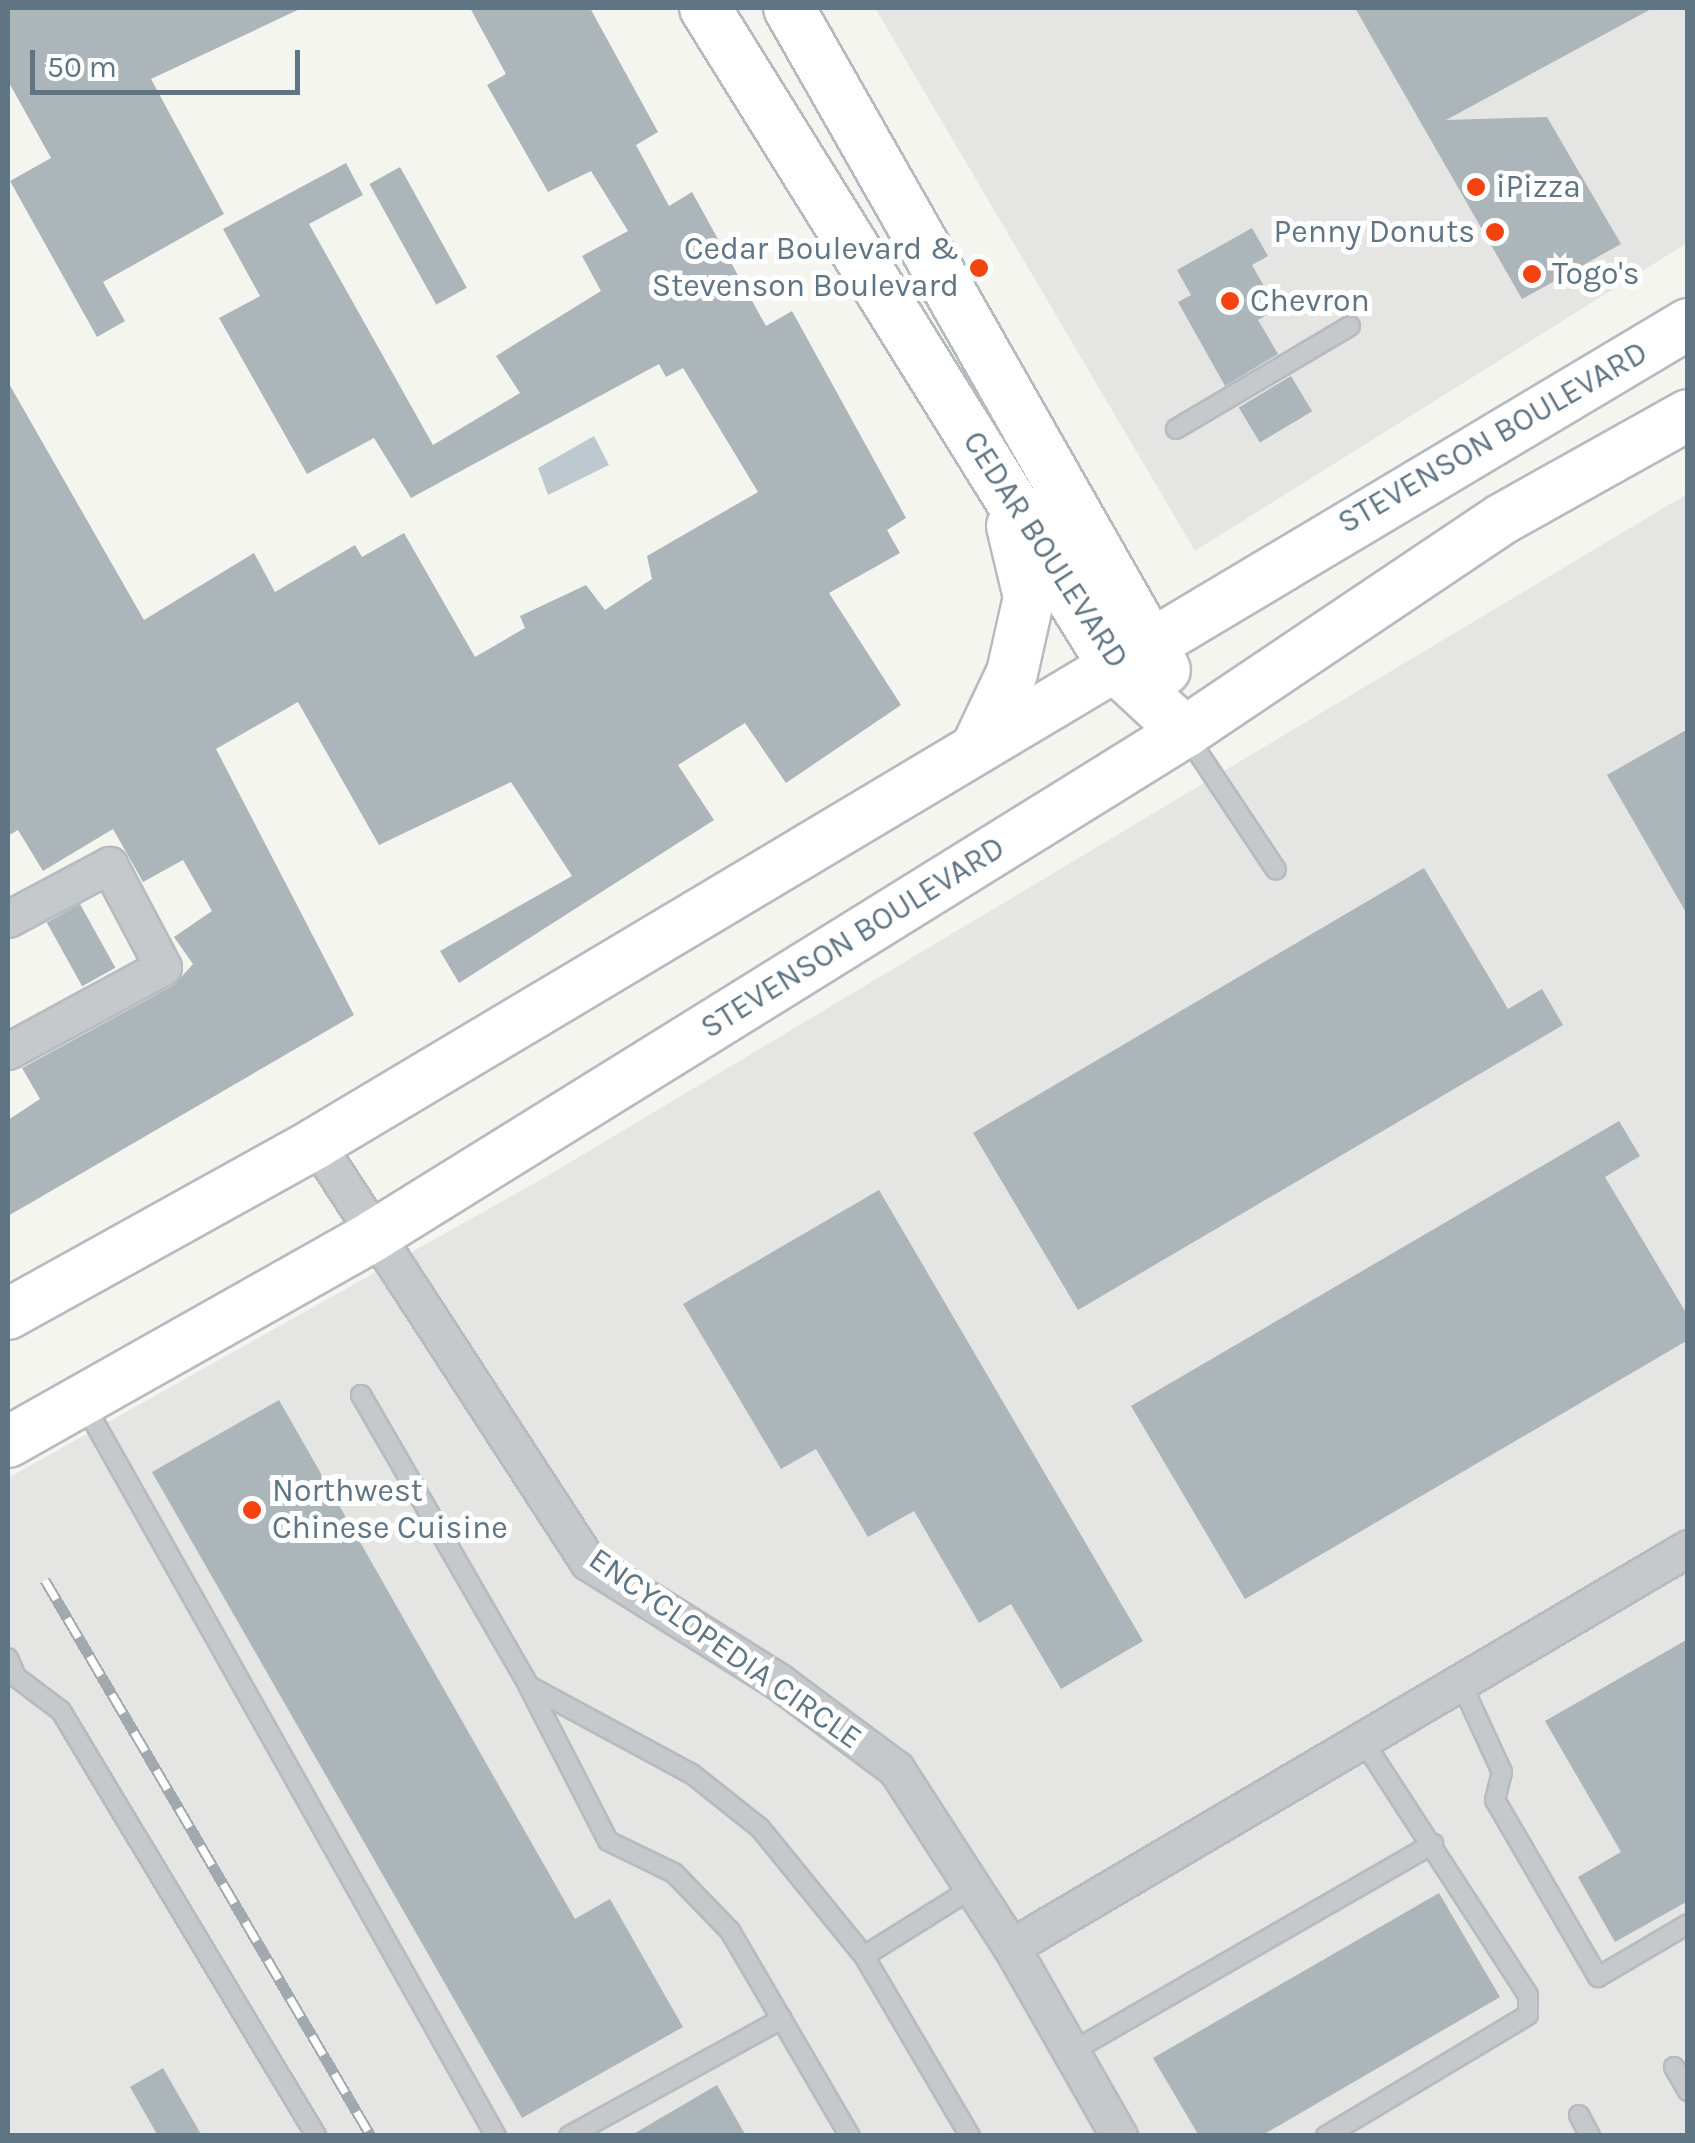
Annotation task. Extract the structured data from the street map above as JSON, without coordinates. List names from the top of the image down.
{
  "streets": {
    "main road": ["STEVENSON BOULEVARD", "CEDAR BOULEVARD"],
    "street": ["ENCYCLOPEDIA CIRCLE"]
  },
  "crossings": [
    ["STEVENSON BOULEVARD", "CEDAR BOULEVARD"],
    ["STEVENSON BOULEVARD", "ENCYCLOPEDIA CIRCLE"]
  ],
  "places": [
    "iPizza",
    "Penny Donuts",
    "Cedar Boulevard & Stevenson Boulevard",
    "Togo's",
    "Chevron",
    "Northwest Chinese Cuisine"
  ],
  "scale_bar": "50 m"
}
